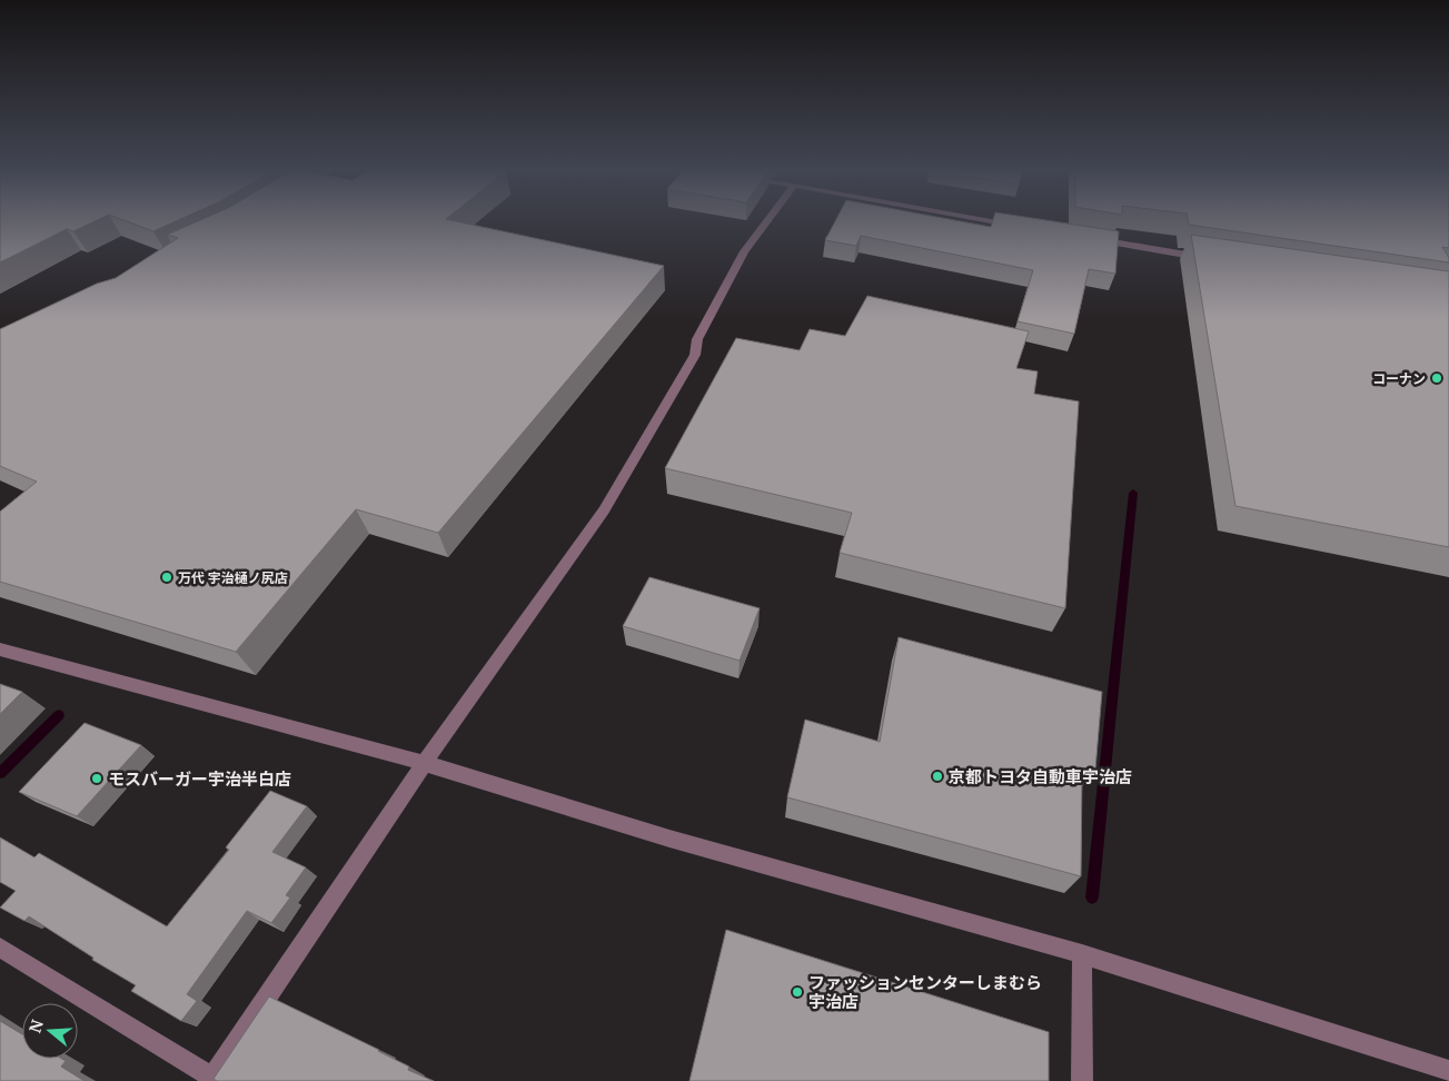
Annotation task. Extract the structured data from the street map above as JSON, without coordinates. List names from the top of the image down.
{
  "places": [
    "コーナン",
    "万代 宇治樋ノ尻店",
    "京都トヨタ自動車宇治店",
    "モスバーガー宇治半白店",
    "ファッションセンターしまむら 宇治店"
  ],
  "north": "left"
}
